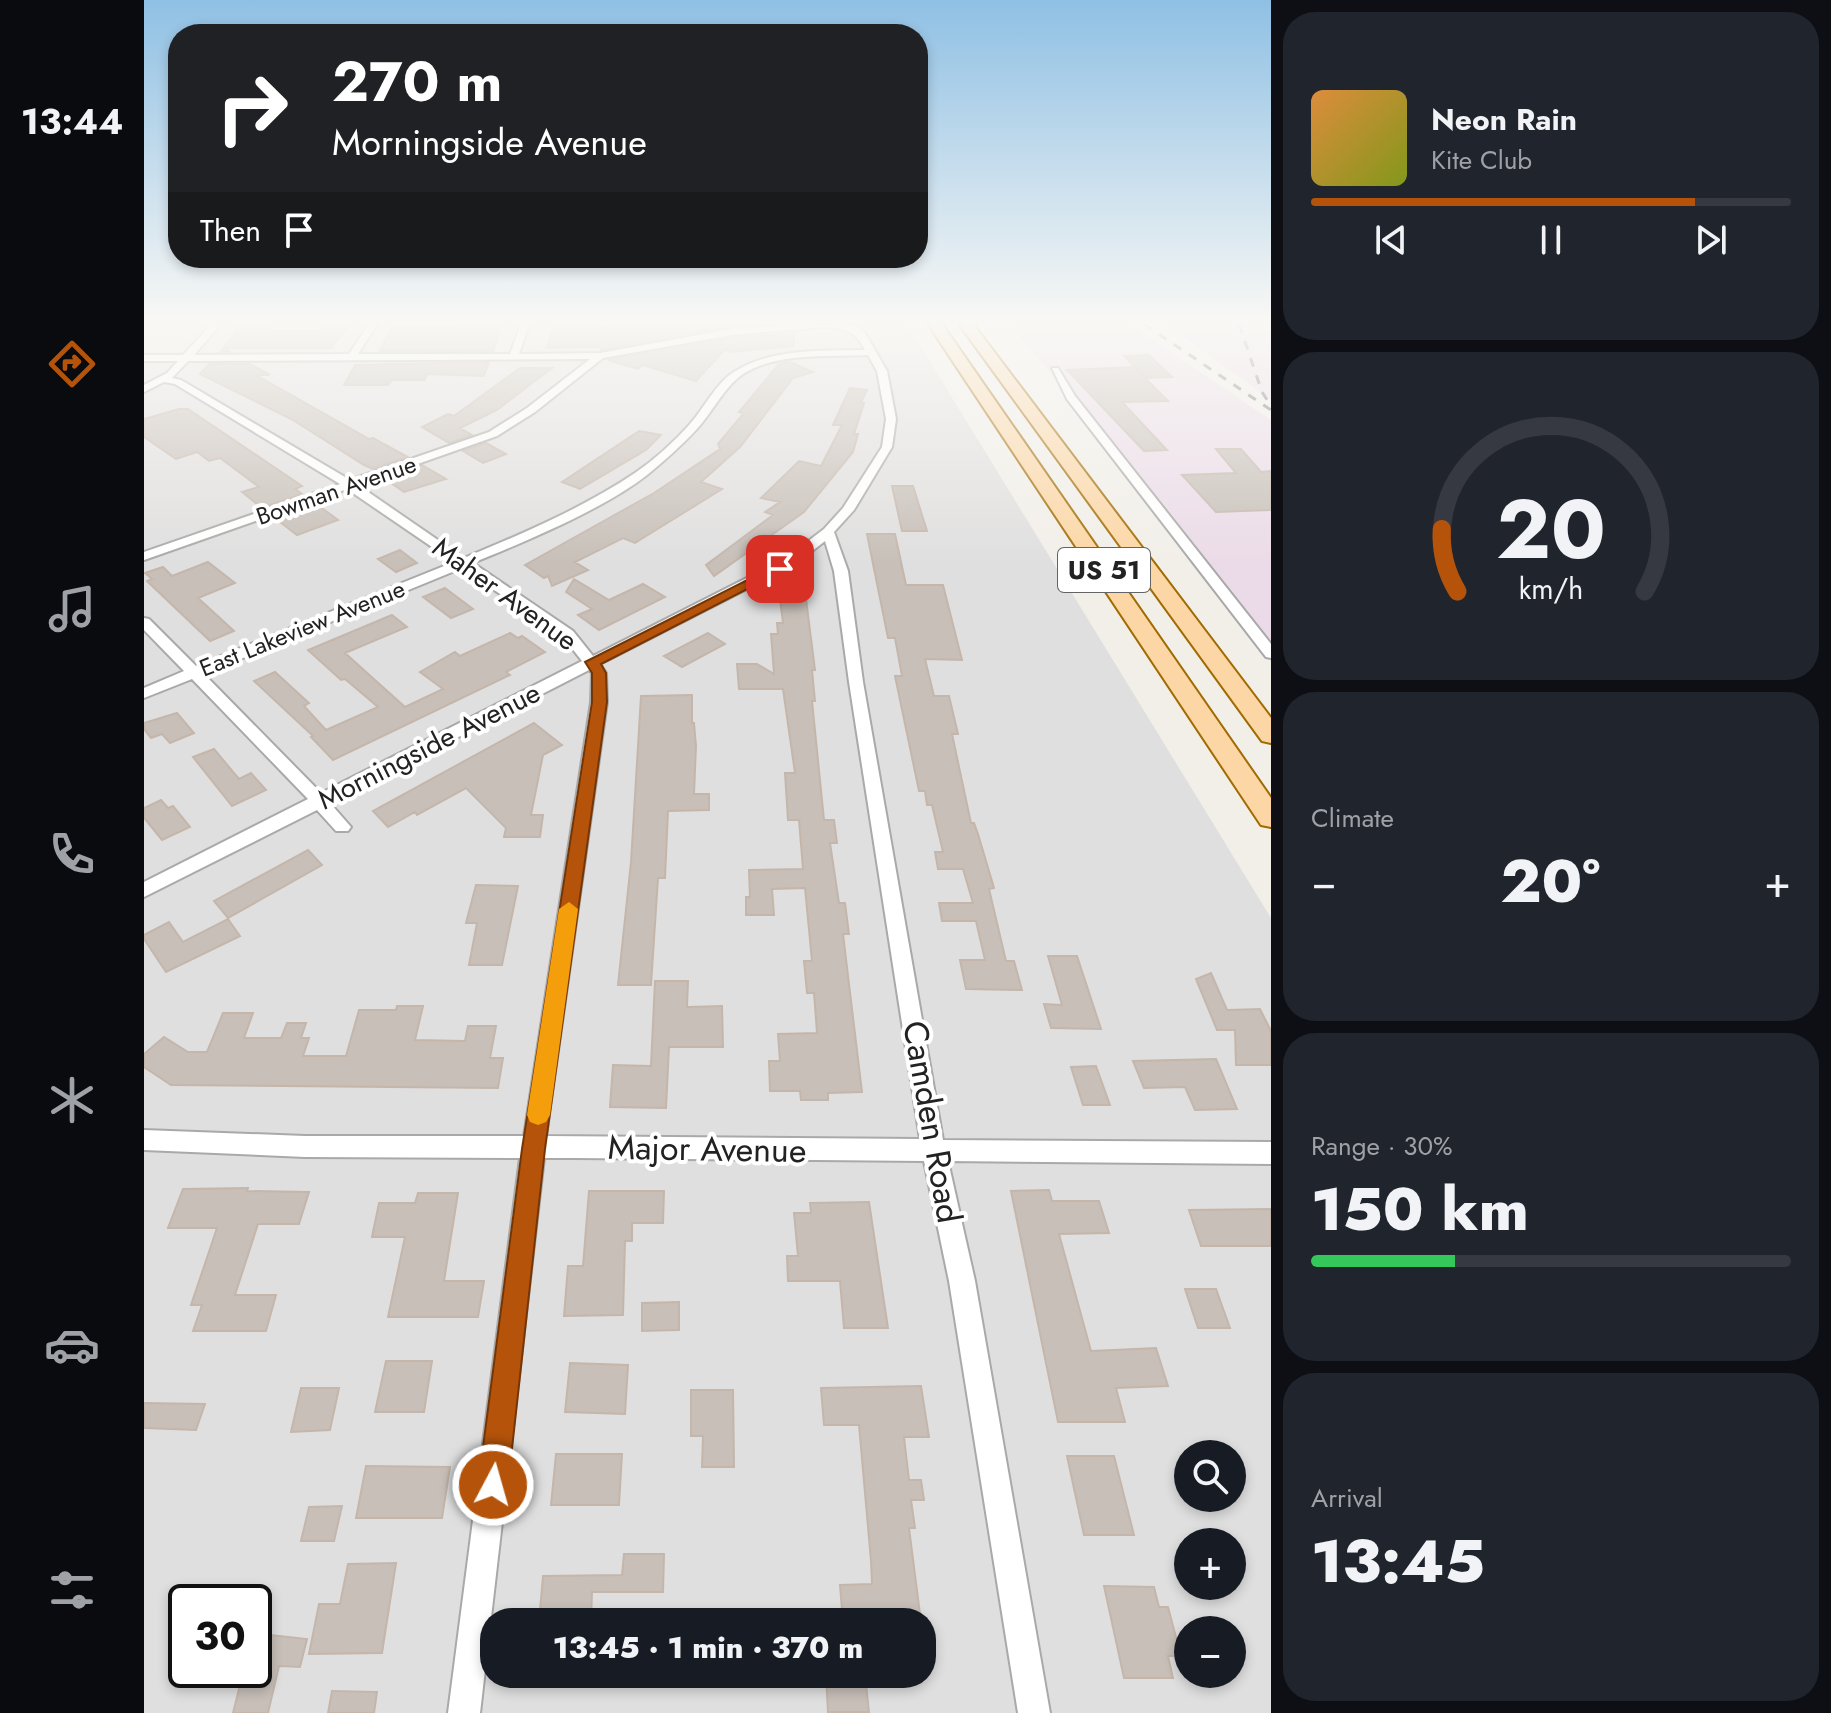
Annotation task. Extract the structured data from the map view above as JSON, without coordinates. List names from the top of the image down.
{
  "streets": {
    "main road": ["US 51"],
    "street": [
      "Bowman Avenue",
      "Maher Avenue",
      "East Lakeview Avenue",
      "Morningside Avenue",
      "Camden Road",
      "Major Avenue"
    ]
  },
  "crossings": [
    ["Bowman Avenue", "Maher Avenue"],
    ["Maher Avenue", "East Lakeview Avenue"],
    ["Maher Avenue", "Morningside Avenue"],
    ["Maher Avenue", "Major Avenue"],
    ["Morningside Avenue", "Camden Road"],
    ["Camden Road", "Major Avenue"]
  ],
  "page": {
    "tabs": "13:44",
    "turn": ["270 m", "Morningside Avenue"],
    "song": ["Neon Rain", "Kite Club"],
    "then": "Then",
    "tile": [
      "Climate",
      ["Range · 30%", "150 km"],
      ["Arrival", "13:45"]
    ],
    "heat": ["−", "20°", "+"],
    "map_buttons": ["+", "−"],
    "limit": "30",
    "trip": "13:45 · 1 min · 370 m",
    "gauge": ["20", "km/h"]
  }
}
